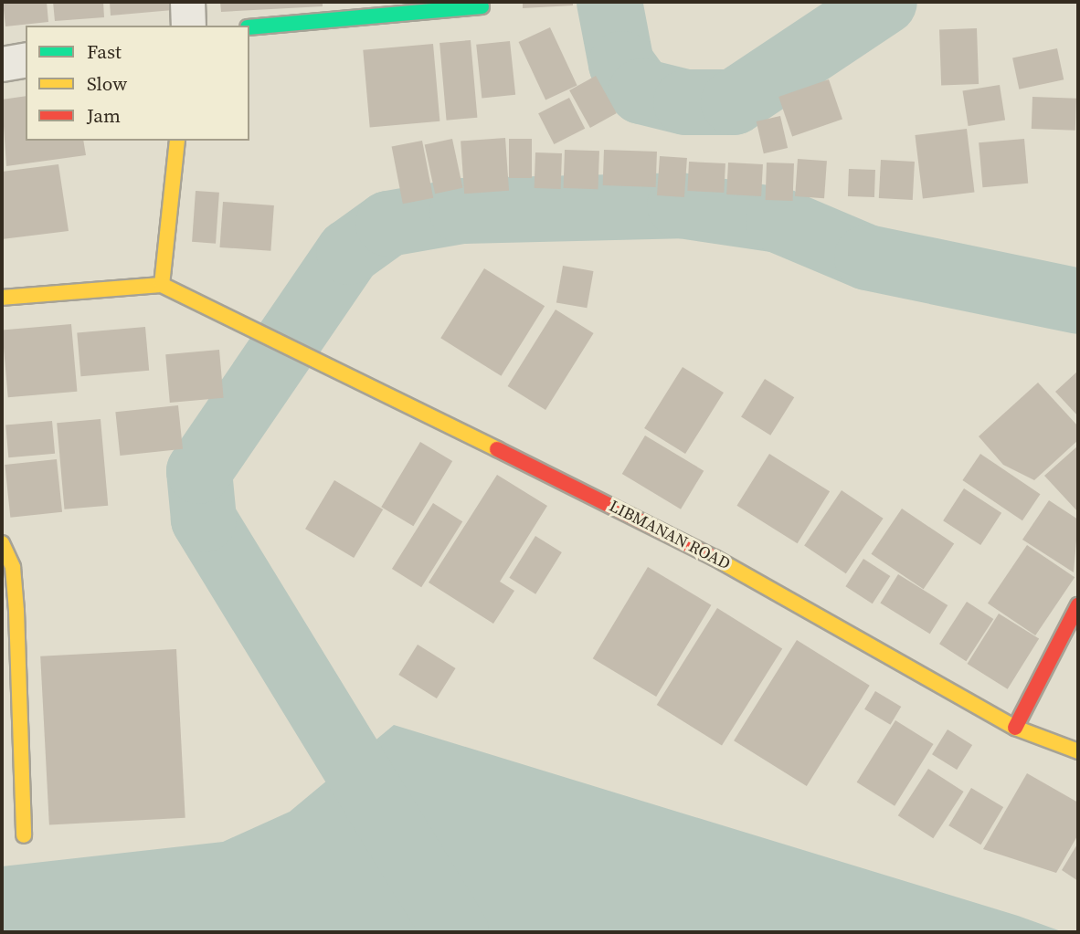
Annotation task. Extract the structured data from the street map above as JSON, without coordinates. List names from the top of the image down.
{
  "streets": {
    "main road": ["LIBMANAN ROAD"]
  },
  "legend": ["Fast", "Slow", "Jam"]
}
